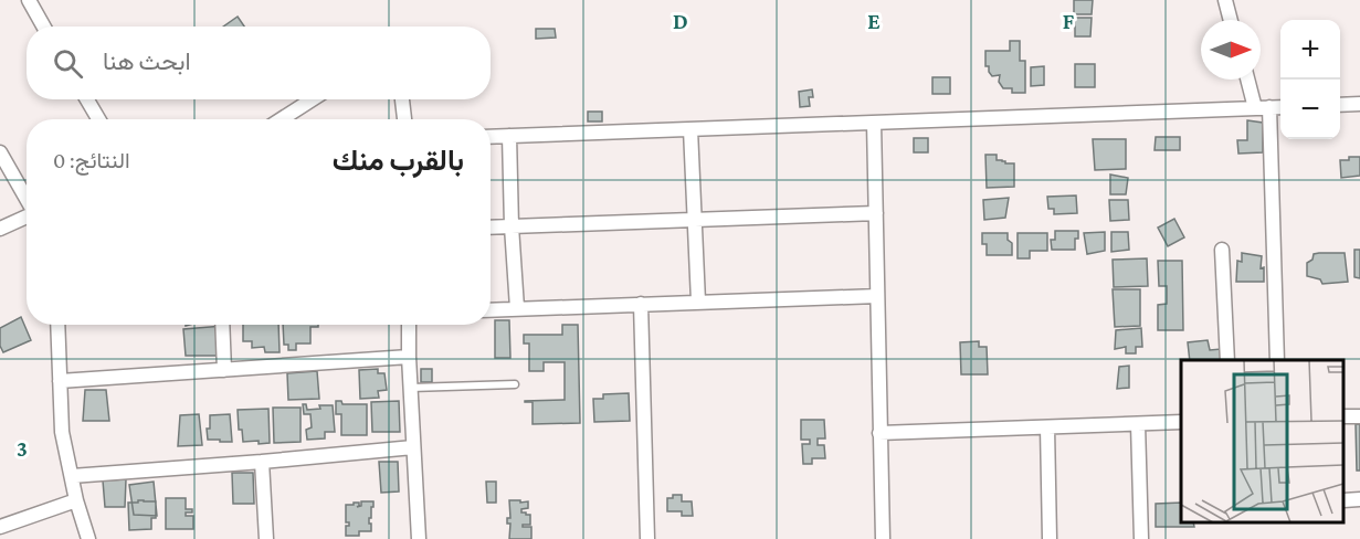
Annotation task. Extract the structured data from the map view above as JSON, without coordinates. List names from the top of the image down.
{
  "north": "right",
  "page": {
    "map_buttons": ["+", "−"],
    "search": "ابحث هنا",
    "heading": ["بالقرب منك", "النتائج: 0"]
  },
  "grid": {
    "columns": ["D", "E", "F"],
    "rows": ["3"]
  }
}
